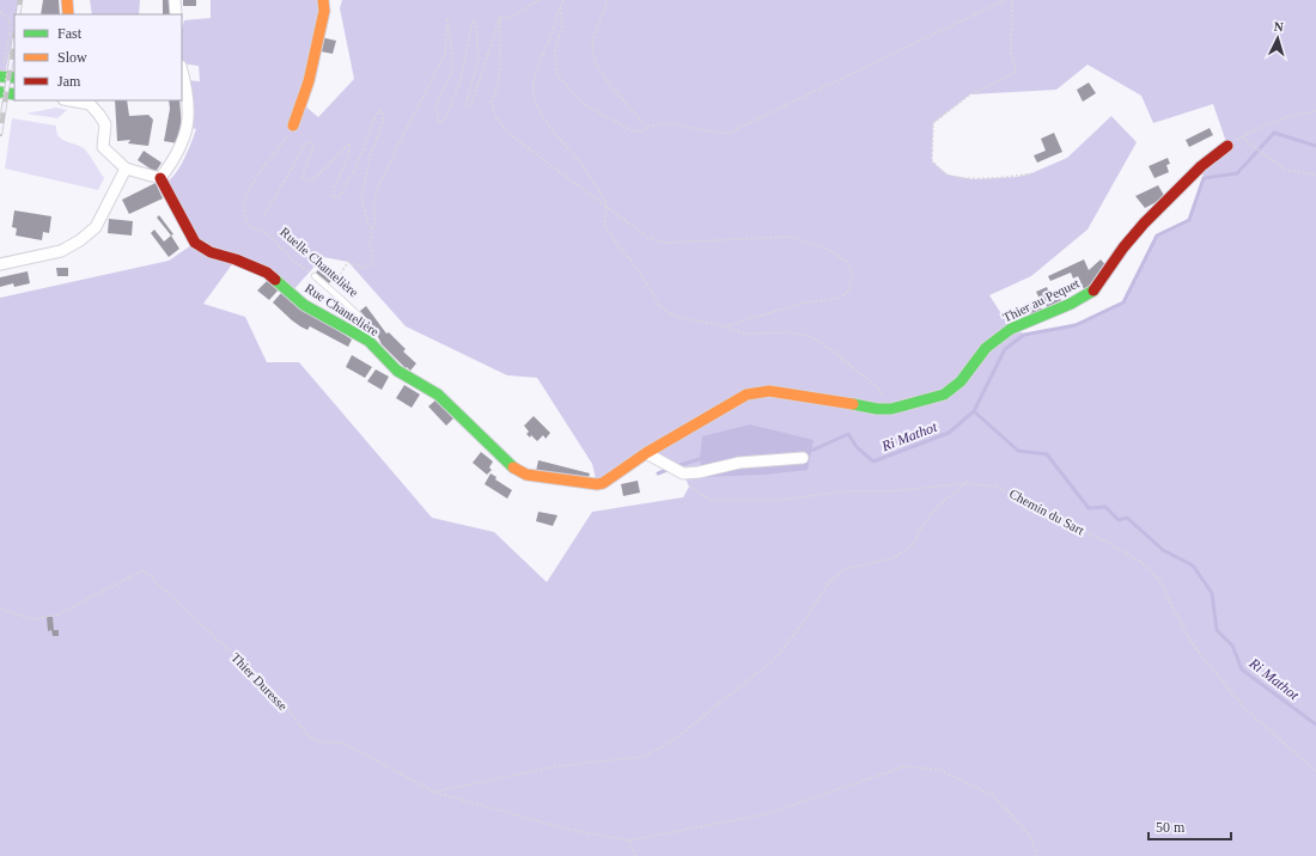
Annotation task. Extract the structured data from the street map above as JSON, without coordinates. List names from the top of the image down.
{
  "streets": {
    "street": ["Thier au Pequet", "Rue Chantelière"],
    "lane": ["Ruelle Chantelière"],
    "path": ["Chemin du Sart", "Thier Duresse"]
  },
  "crossings": [
    ["Ruelle Chantelière", "Rue Chantelière"],
    ["Thier au Pequet", "Rue Chantelière"]
  ],
  "water": ["Ri Mathot"],
  "legend": ["Fast", "Slow", "Jam"],
  "scale_bar": "50 m",
  "north": "top"
}
